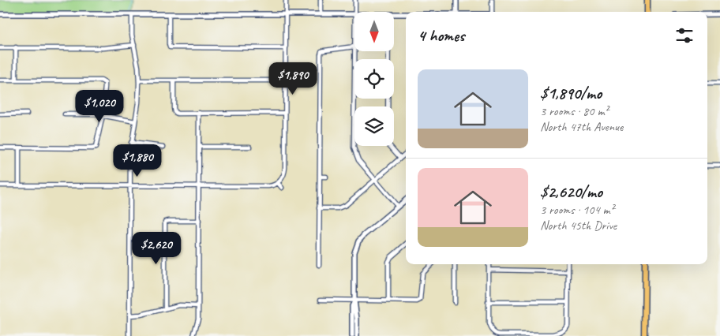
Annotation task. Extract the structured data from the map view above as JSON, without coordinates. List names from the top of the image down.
{
  "north": "bottom",
  "page": {
    "heading": "4 homes",
    "list": [
      {
        "name": "$1,890/mo",
        "note": "3 rooms · 80 m² · North 47th Avenue"
      },
      {
        "name": "$2,620/mo",
        "note": "3 rooms · 104 m² · North 45th Drive"
      }
    ],
    "price": [
      "$1,890",
      "$1,020",
      "$1,880",
      "$2,620"
    ]
  }
}
